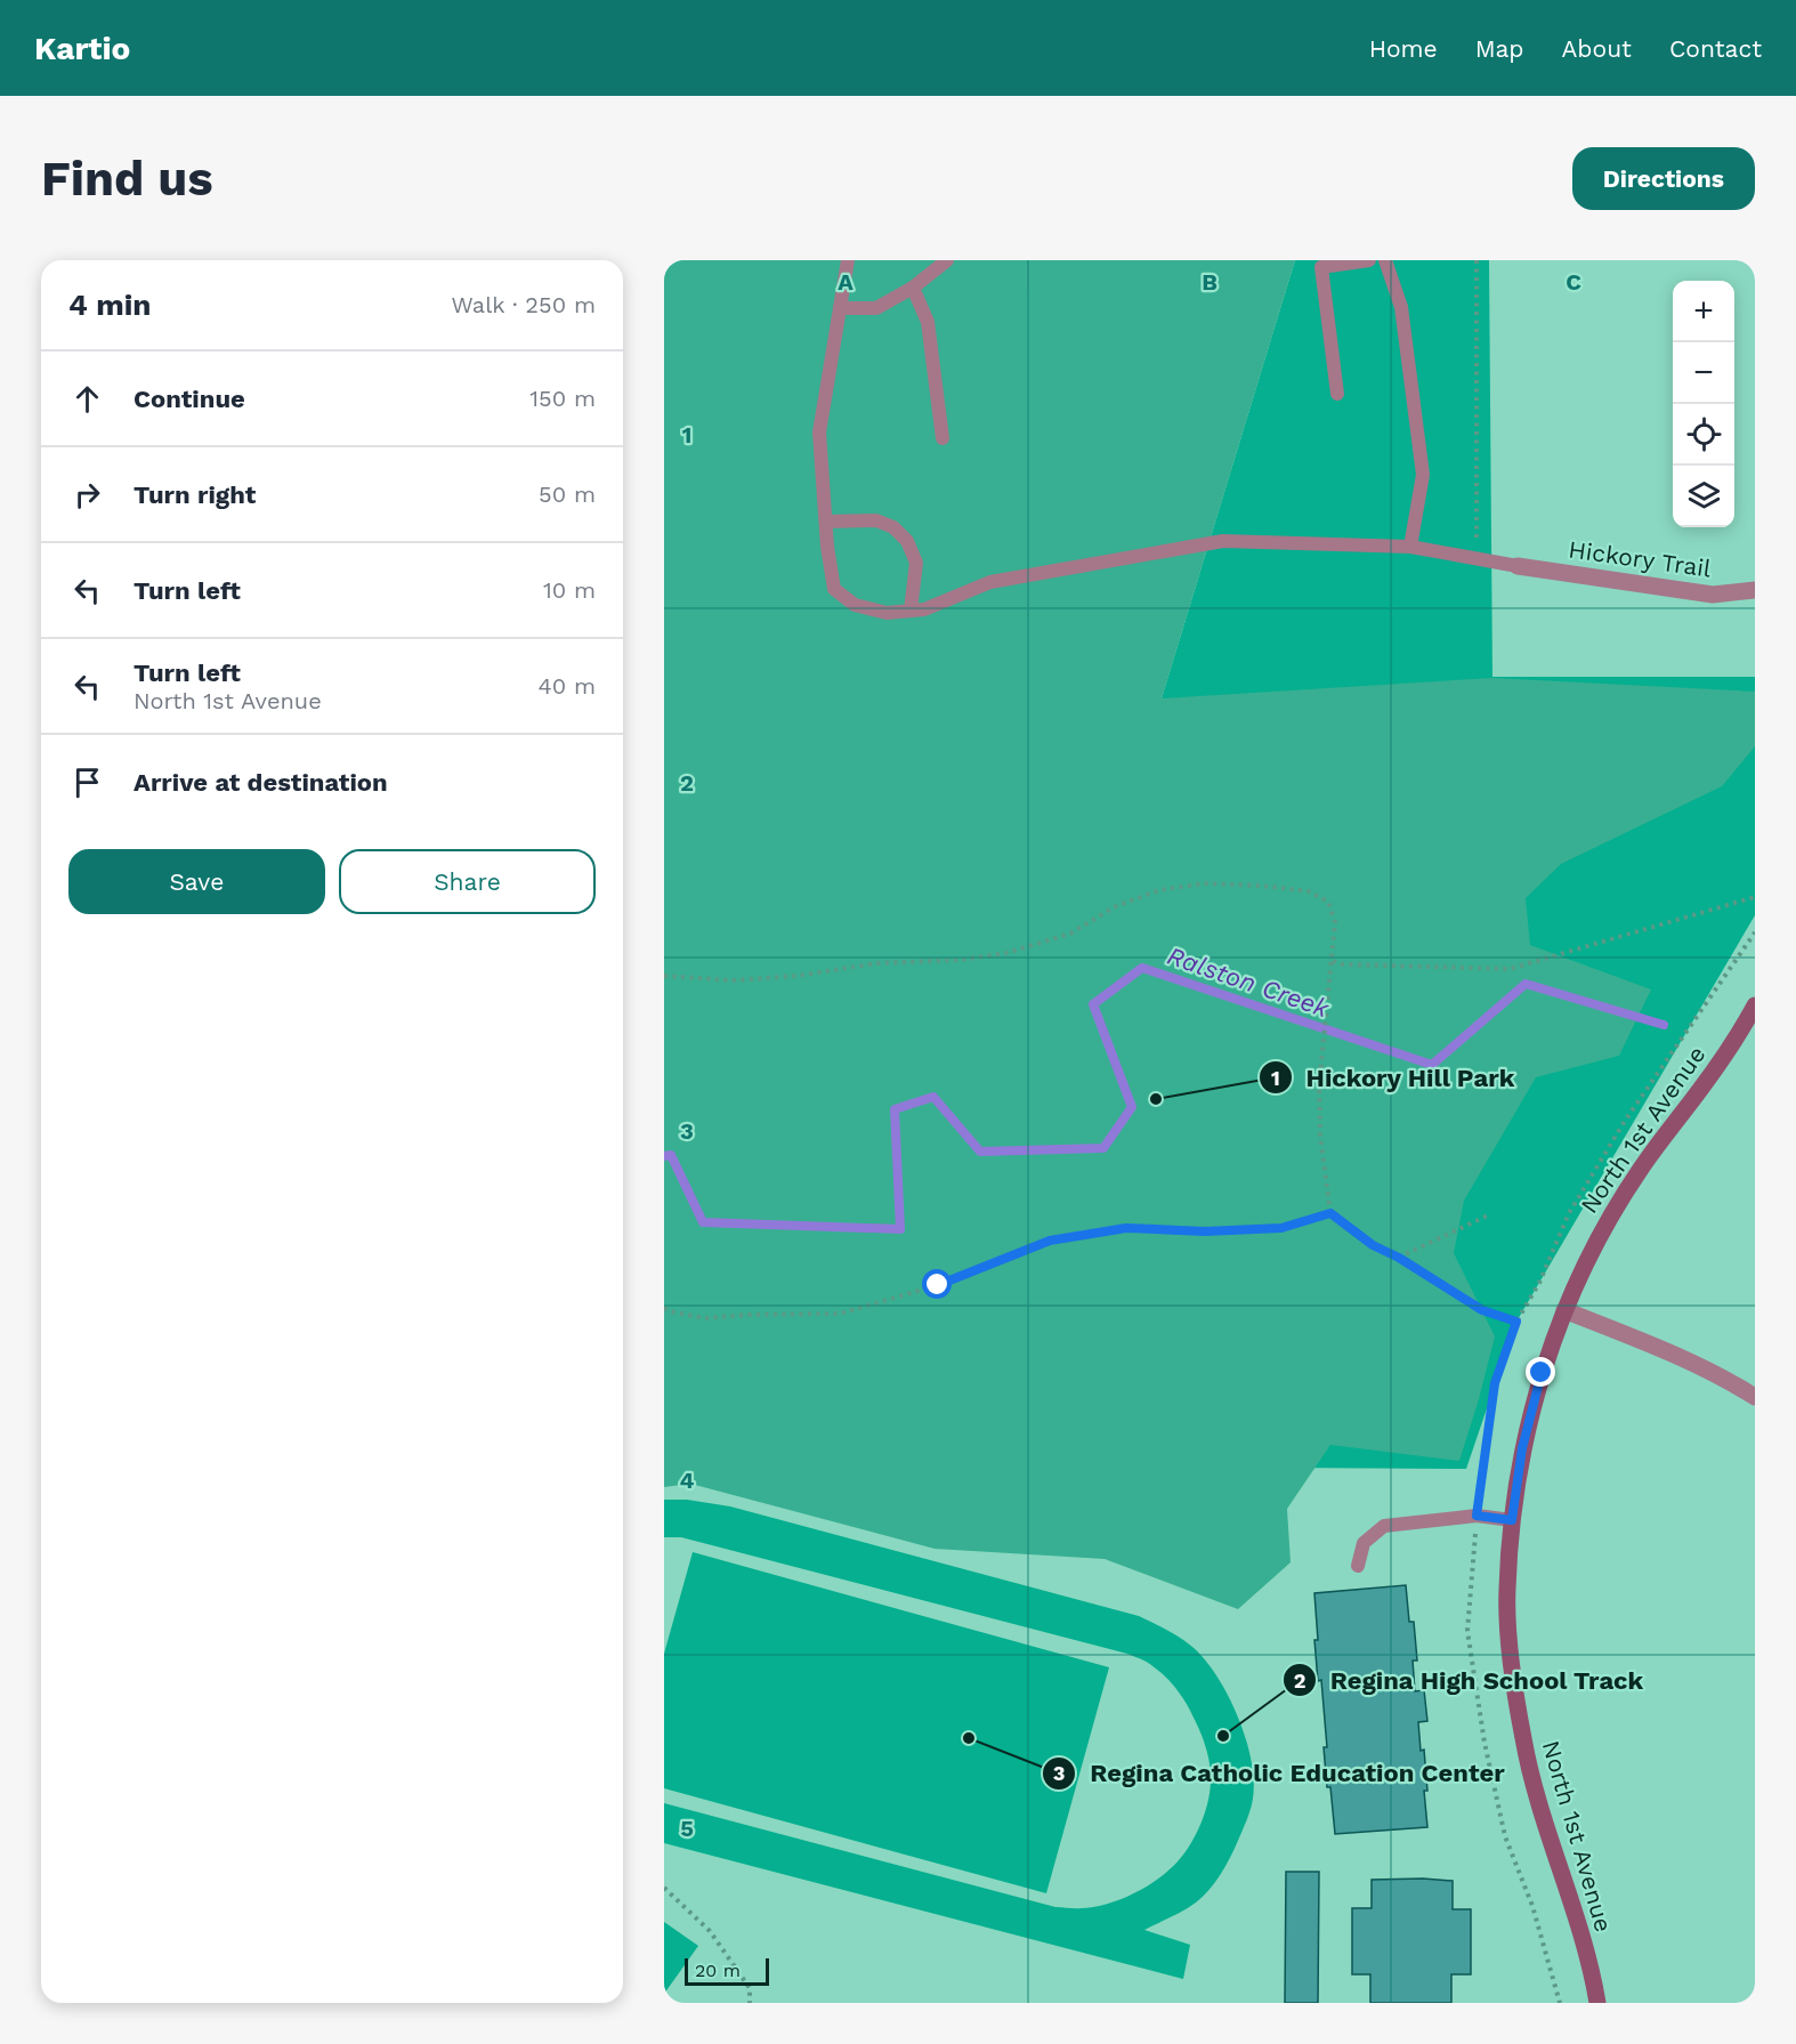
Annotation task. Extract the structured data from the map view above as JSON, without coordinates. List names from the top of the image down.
{
  "streets": {
    "main road": ["North 1st Avenue"],
    "street": ["Hickory Trail"]
  },
  "water": ["Ralston Creek"],
  "places": ["Hickory Hill Park", "Regina High School Track", "Regina Catholic Education Center"],
  "scale_bar": "20 m",
  "page": {
    "header": "Kartio",
    "nav": [
      "Home",
      "Map",
      "About",
      "Contact"
    ],
    "buttons": [
      "Directions",
      ["Save", "Share"]
    ],
    "title": "Find us",
    "heading": ["4 min", "Walk · 250 m"],
    "map_buttons": ["+", "−"],
    "list": [
      ["Continue", "150 m"],
      ["Turn right", "50 m"],
      ["Turn left", "10 m"],
      ["Turn left", "North 1st Avenue", "40 m"],
      "Arrive at destination"
    ],
    "scale": "20 m"
  },
  "grid": {
    "columns": ["A", "B", "C"],
    "rows": [
      "1",
      "2",
      "3",
      "4",
      "5"
    ]
  }
}
